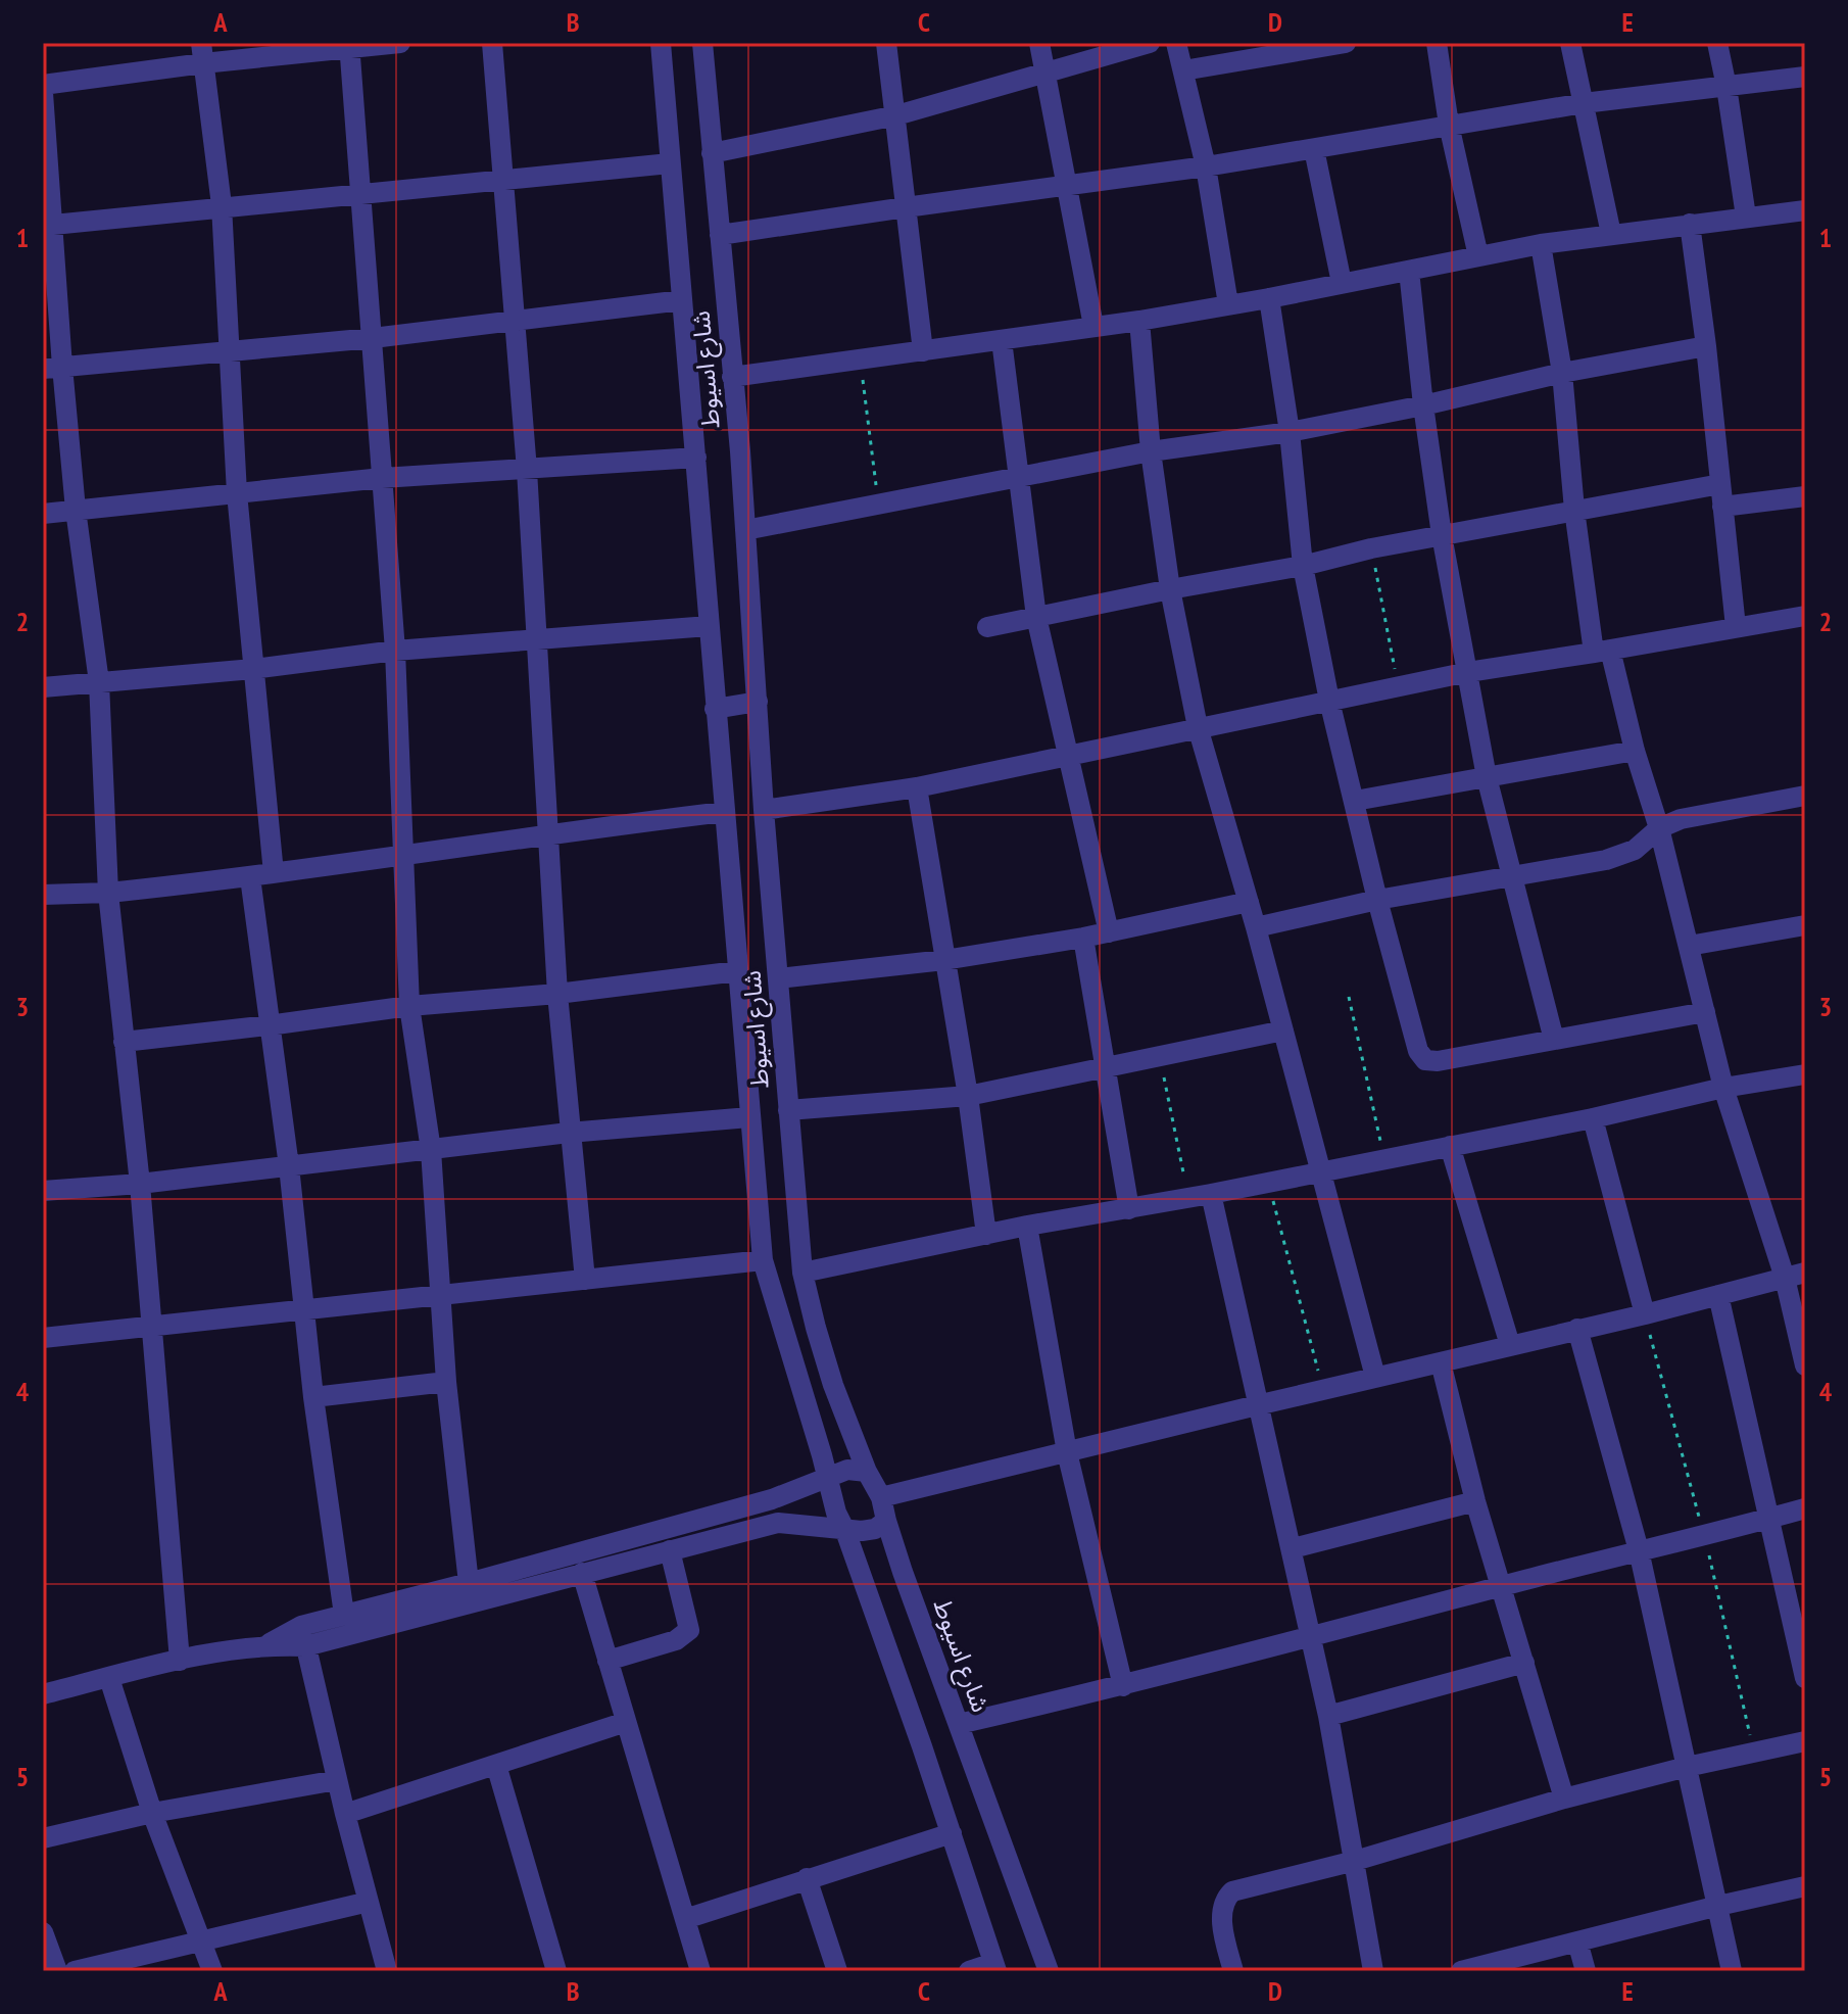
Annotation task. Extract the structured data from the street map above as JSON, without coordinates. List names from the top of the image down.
{
  "streets": {
    "street": ["شارع اسيوط"]
  },
  "grid": {
    "columns": [
      "A",
      "B",
      "C",
      "D",
      "E"
    ],
    "rows": [
      "1",
      "2",
      "3",
      "4",
      "5"
    ]
  }
}
